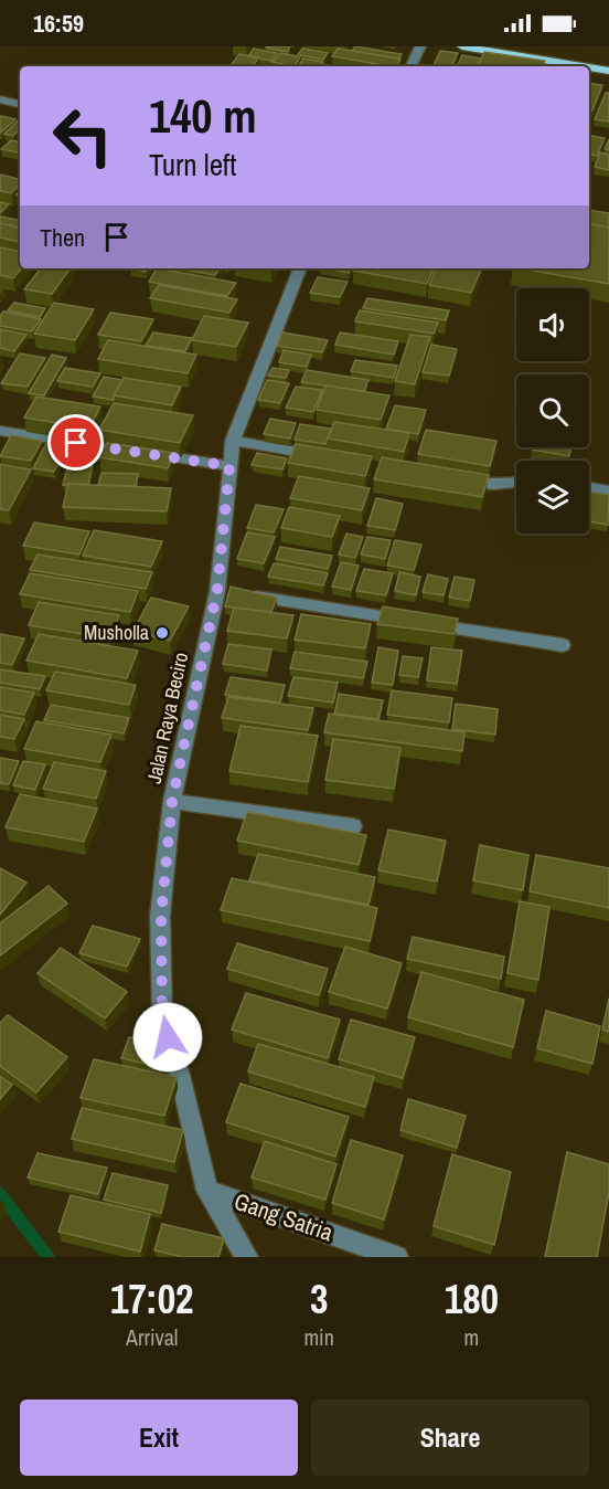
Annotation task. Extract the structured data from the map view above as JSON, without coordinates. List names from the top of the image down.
{
  "streets": {
    "street": ["Jalan Raya Beciro", "Gang Satria"]
  },
  "crossings": [
    ["Jalan Raya Beciro", "Gang Satria"]
  ],
  "places": ["Musholla"],
  "page": {
    "status": "16:59",
    "turn": ["140 m", "Turn left"],
    "then": "Then",
    "eta": [
      "17:02",
      "Arrival",
      "3",
      "min",
      "180",
      "m"
    ],
    "buttons": ["Exit", "Share"]
  }
}
